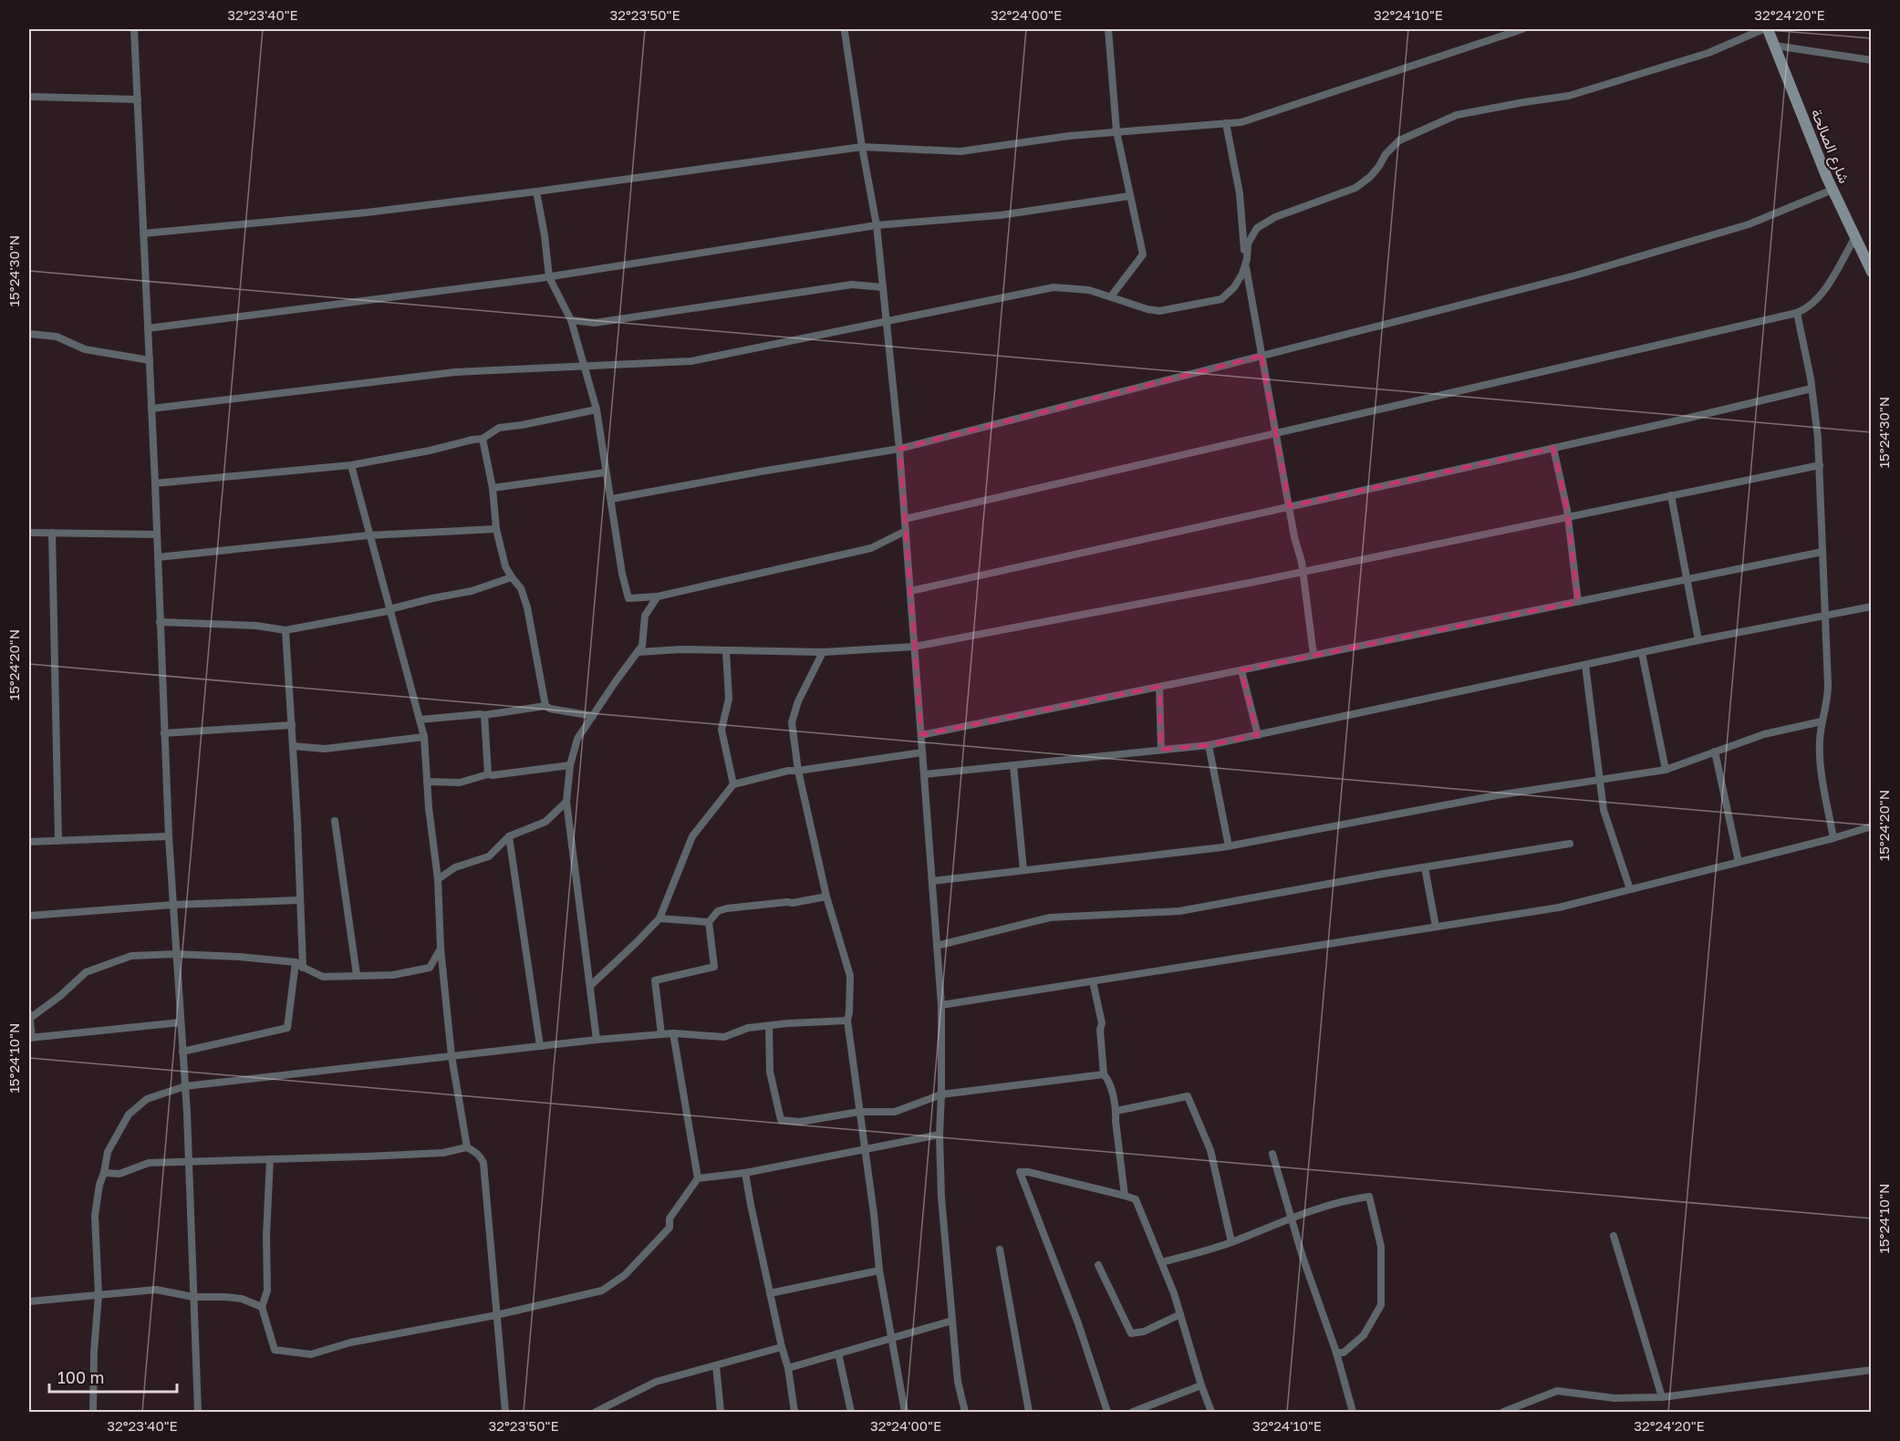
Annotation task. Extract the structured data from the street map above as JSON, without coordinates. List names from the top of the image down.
{
  "streets": {
    "main road": ["شارع الصالحة"]
  },
  "scale_bar": "100 m",
  "coordinates": [
    "32°23'40\"E",
    "32°23'50\"E",
    "32°24'00\"E",
    "32°24'10\"E",
    "32°24'20\"E",
    "15°24'30\"N",
    "15°24'20\"N",
    "15°24'10\"N"
  ]
}
